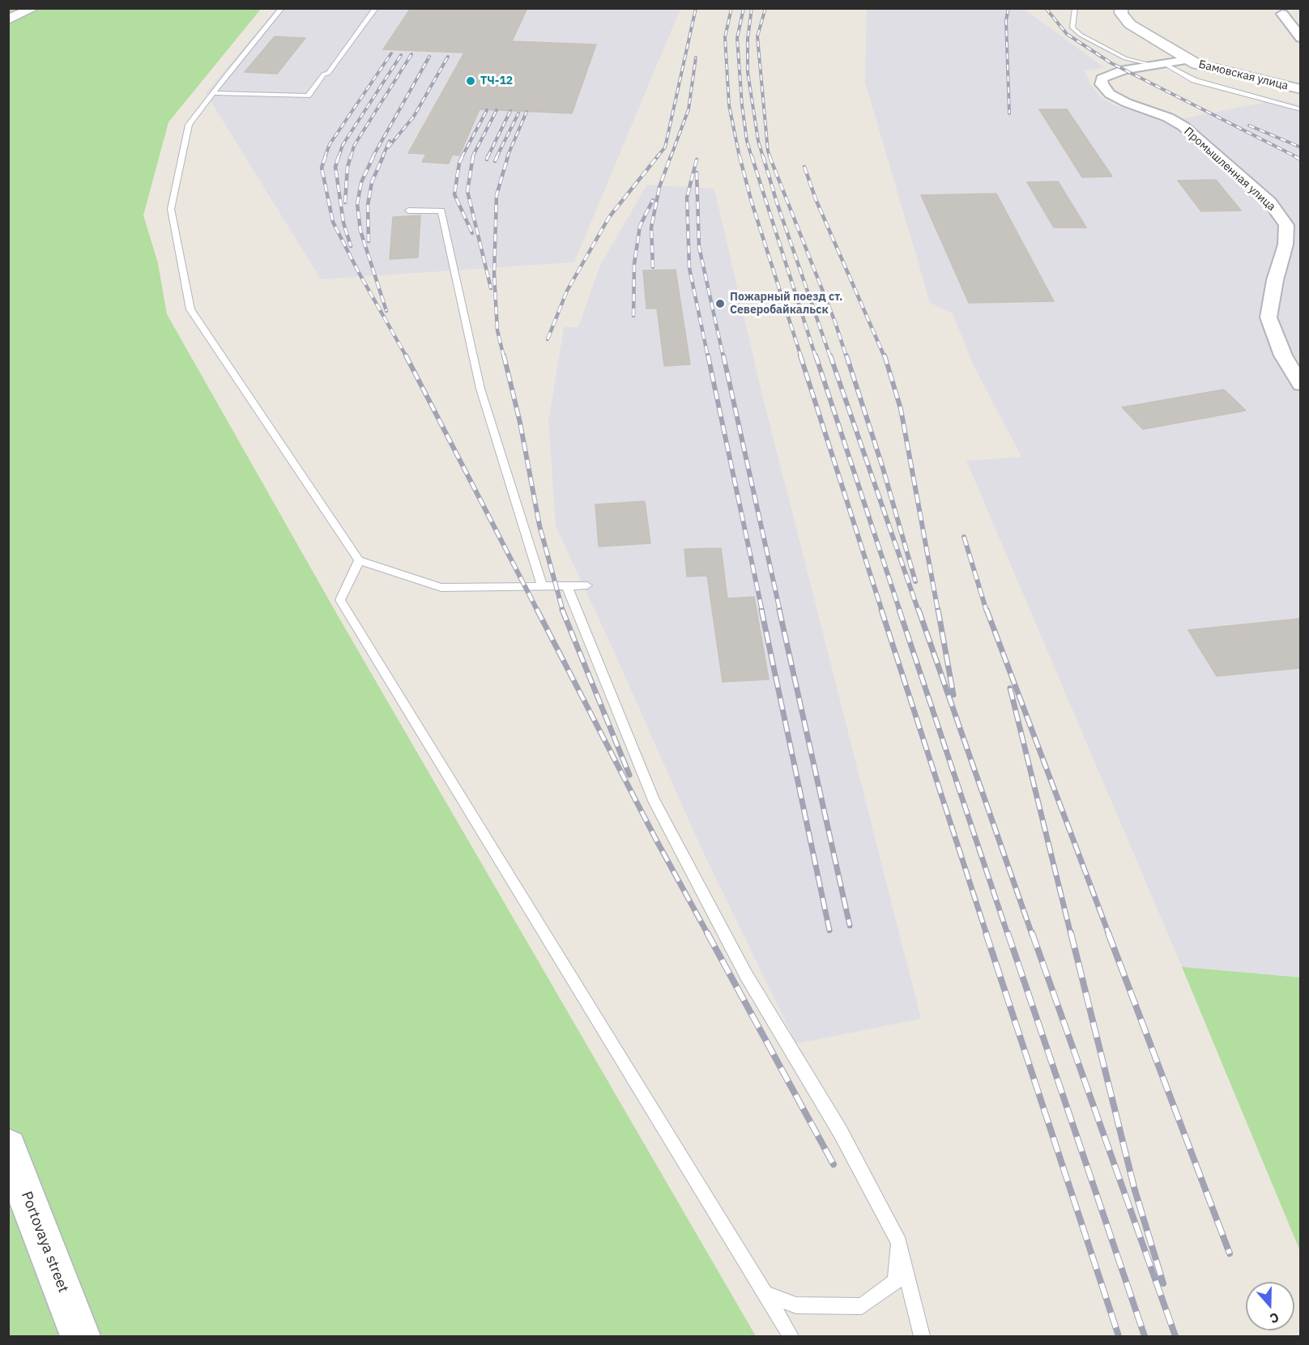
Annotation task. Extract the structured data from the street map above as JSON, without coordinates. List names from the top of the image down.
{
  "streets": {
    "street": ["Бамовская улица", "Промышленная улица", "Portovaya street"]
  },
  "crossings": [
    ["Бамовская улица", "Промышленная улица"]
  ],
  "places": ["ТЧ-12", "Пожарный поезд ст. Северобайкальск"],
  "north": "bottom"
}
